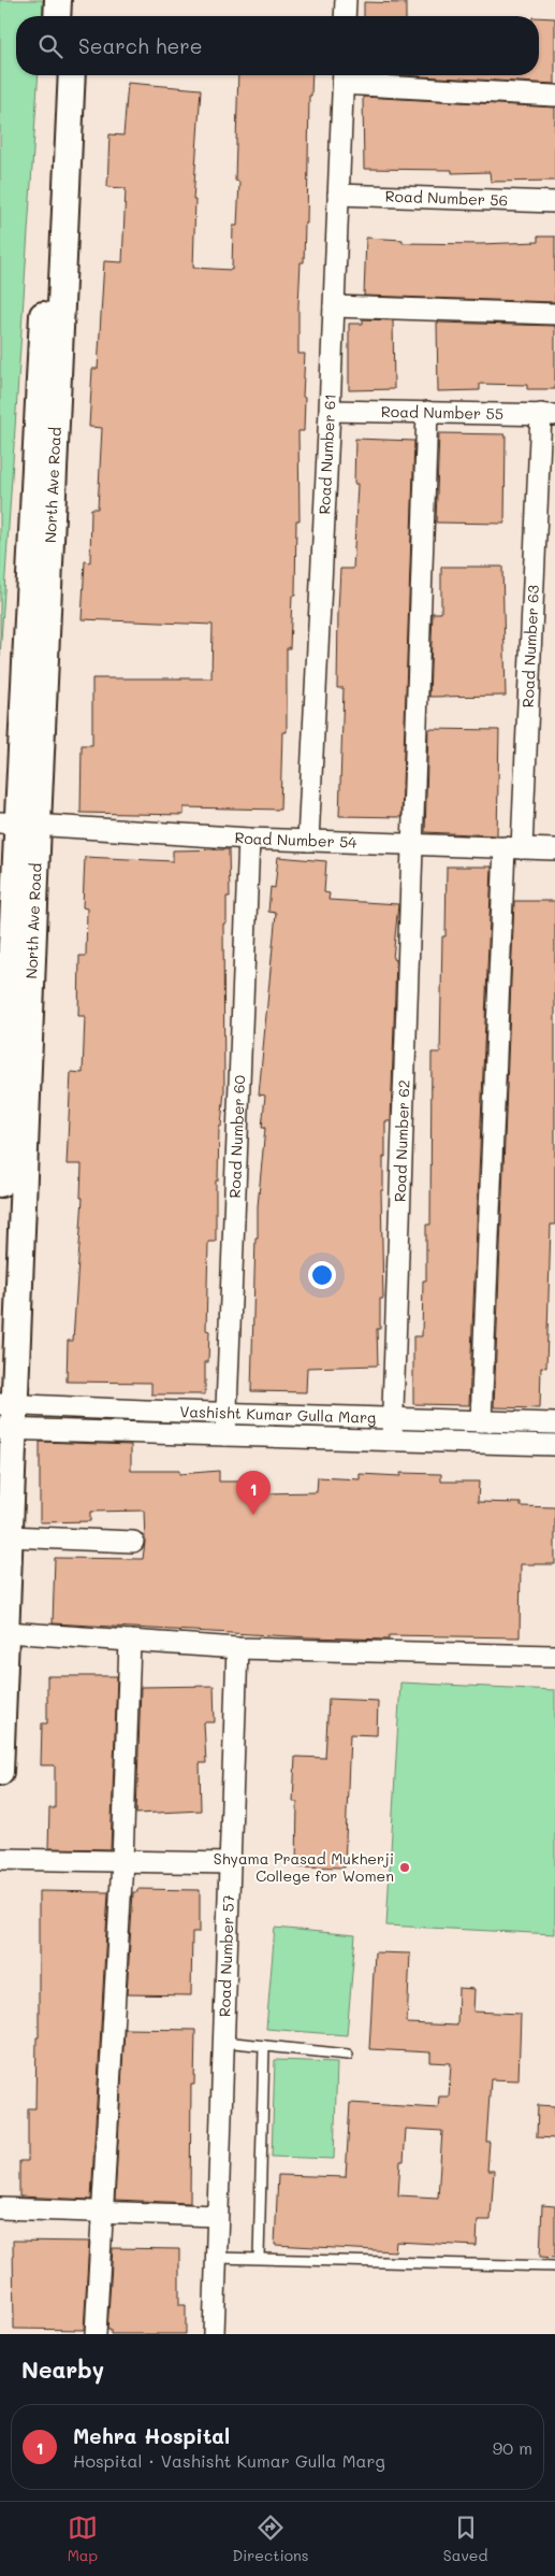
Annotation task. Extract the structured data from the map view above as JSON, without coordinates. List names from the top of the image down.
{
  "streets": {
    "street": [
      "Road Number 56",
      "Road Number 55",
      "Road Number 61",
      "North Ave Road",
      "Road Number 63",
      "Road Number 54",
      "Road Number 60",
      "Road Number 62",
      "Vashisht Kumar Gulla Marg",
      "Road Number 57"
    ]
  },
  "crossings": [
    ["Road Number 56", "Road Number 61"],
    ["Road Number 55", "Road Number 61"],
    ["Road Number 55", "Road Number 63"],
    ["Road Number 55", "Road Number 62"],
    ["Road Number 61", "Road Number 54"],
    ["North Ave Road", "Road Number 54"],
    ["North Ave Road", "Vashisht Kumar Gulla Marg"],
    ["Road Number 63", "Road Number 54"],
    ["Road Number 63", "Vashisht Kumar Gulla Marg"],
    ["Road Number 54", "Road Number 60"],
    ["Road Number 54", "Road Number 62"],
    ["Road Number 60", "Vashisht Kumar Gulla Marg"],
    ["Road Number 62", "Vashisht Kumar Gulla Marg"]
  ],
  "places": ["Shyama Prasad Mukherji College for Women"],
  "page": {
    "search": "Search here",
    "pins": "1",
    "heading": "Nearby",
    "list": [
      {
        "mark": "1",
        "name": "Mehra Hospital",
        "note": "Hospital · Vashisht Kumar Gulla Marg",
        "value": "90 m"
      }
    ],
    "nav": ["Map", "Directions", "Saved"]
  }
}
